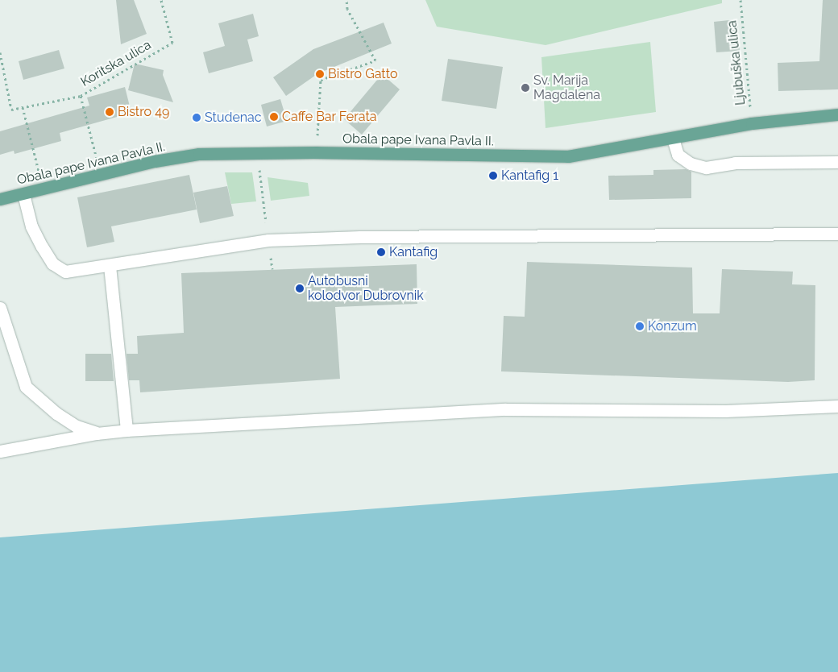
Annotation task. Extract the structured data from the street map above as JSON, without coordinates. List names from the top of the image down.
{
  "streets": {
    "main road": ["Obala pape Ivana Pavla II."],
    "path": ["Ljubuška ulica", "Koritska ulica"]
  },
  "crossings": [
    ["Ljubuška ulica", "Obala pape Ivana Pavla II."],
    ["Koritska ulica", "Obala pape Ivana Pavla II."]
  ],
  "places": [
    "Bistro Gatto",
    "Sv. Marija Magdalena",
    "Bistro 49",
    "Caffe Bar Ferata",
    "Studenac",
    "Kantafig 1",
    "Kantafig",
    "Autobusni kolodvor Dubrovnik",
    "Konzum"
  ]
}
